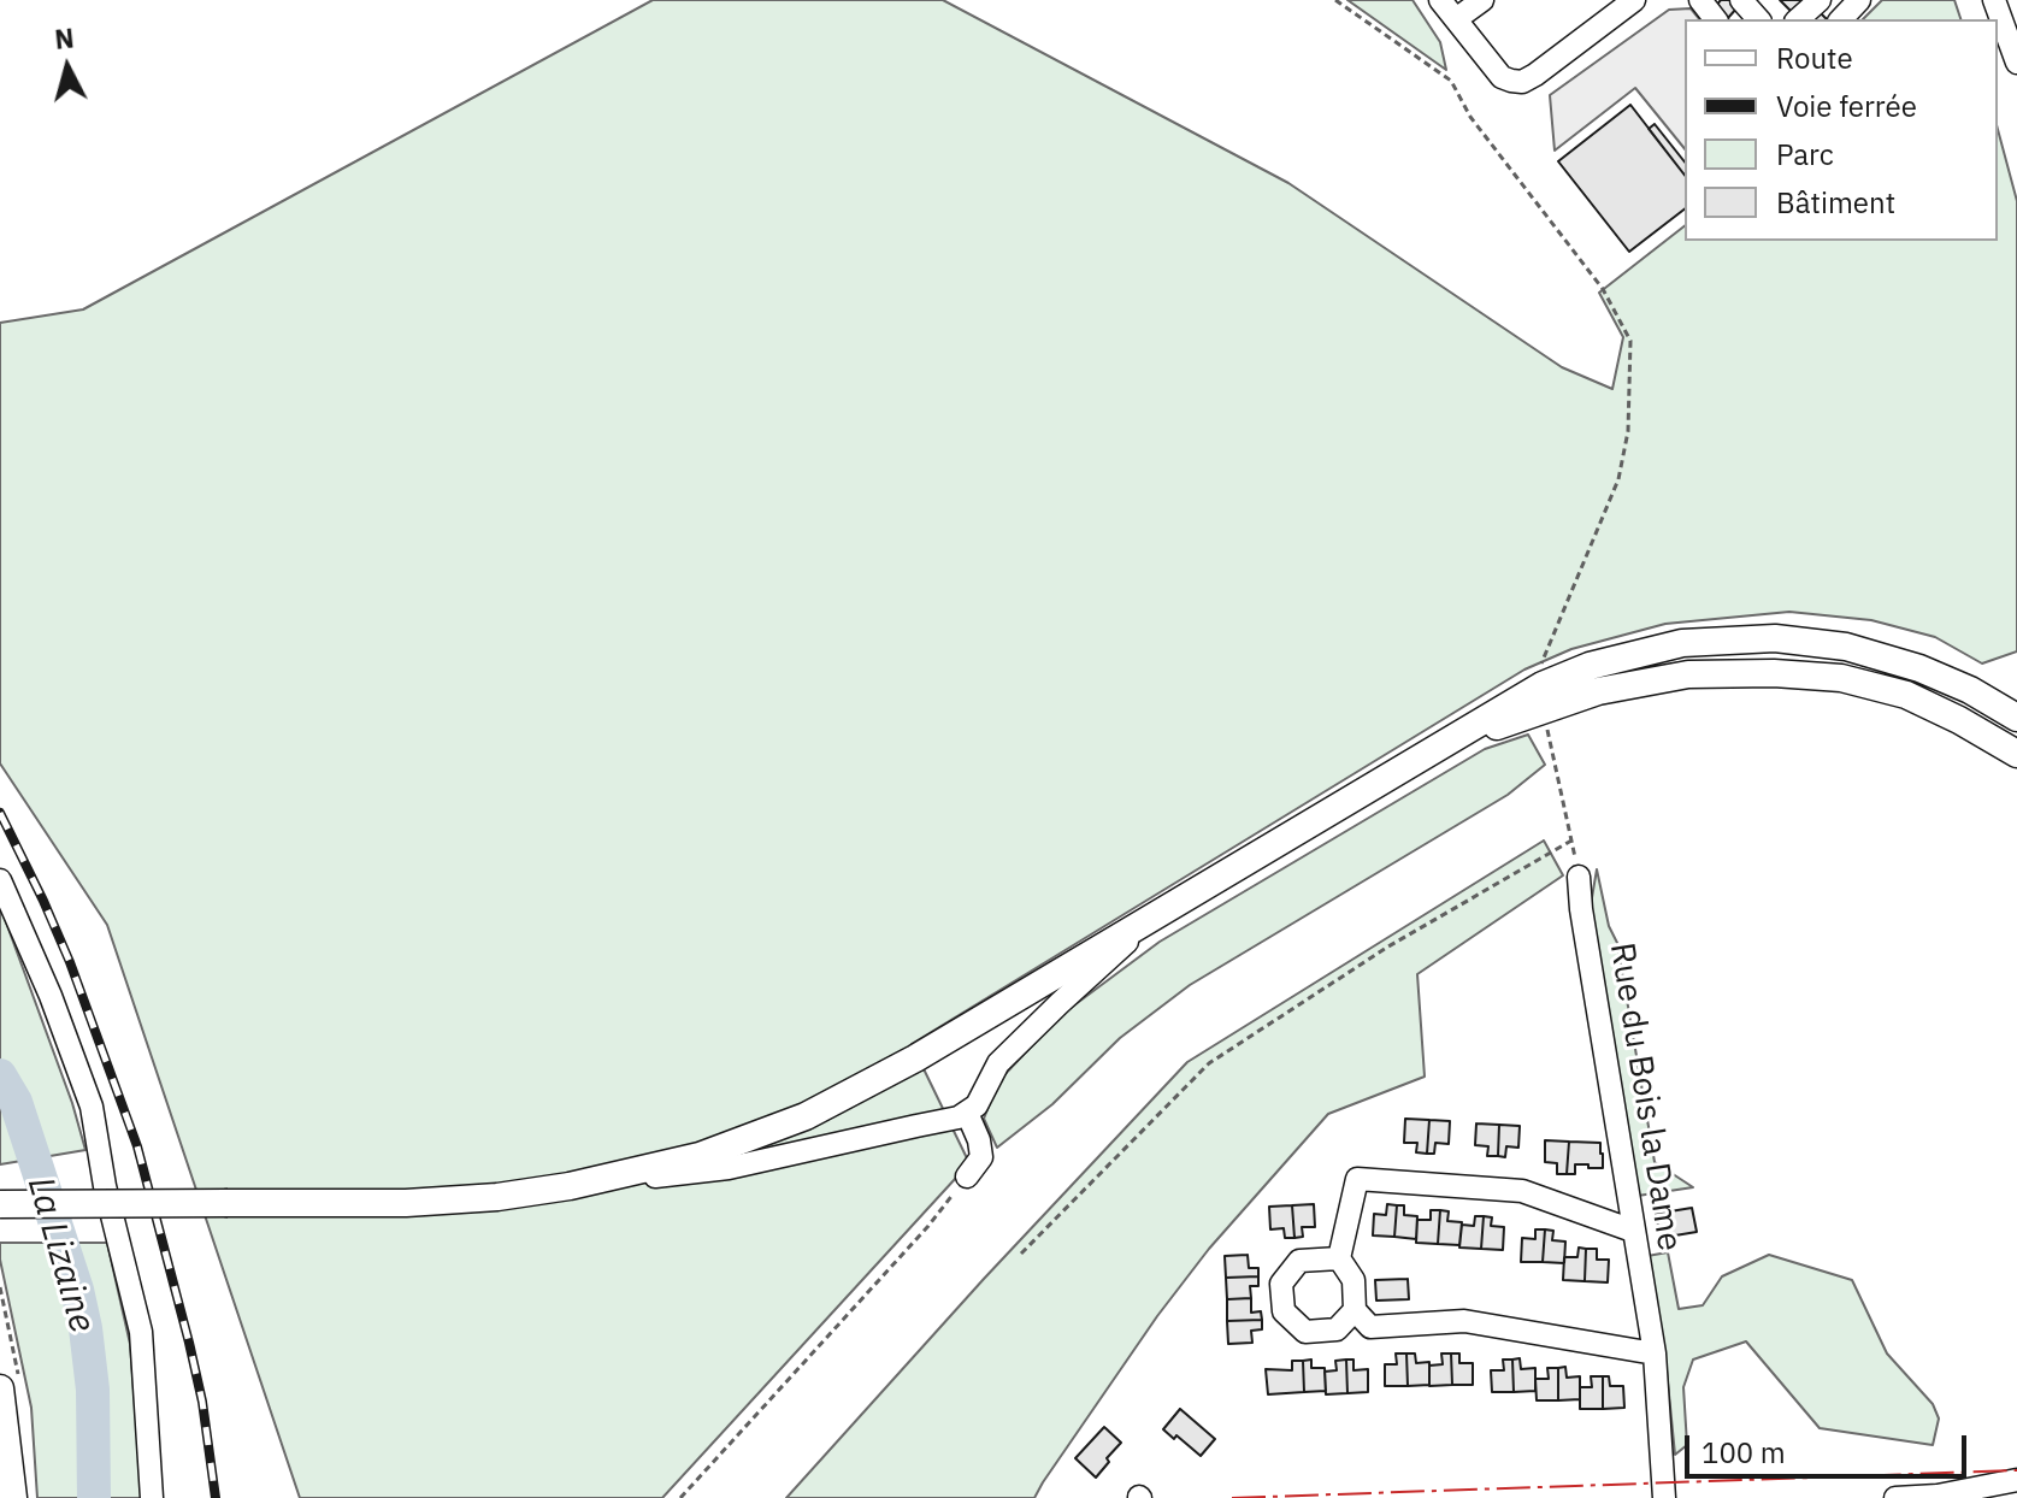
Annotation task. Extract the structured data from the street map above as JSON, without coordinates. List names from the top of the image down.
{
  "streets": {
    "street": ["Rue du Bois la Dame"]
  },
  "water": ["La Lizaine"],
  "legend": [
    "Route",
    "Voie ferrée",
    "Parc",
    "Bâtiment"
  ],
  "scale_bar": "100 m",
  "north": "top"
}
